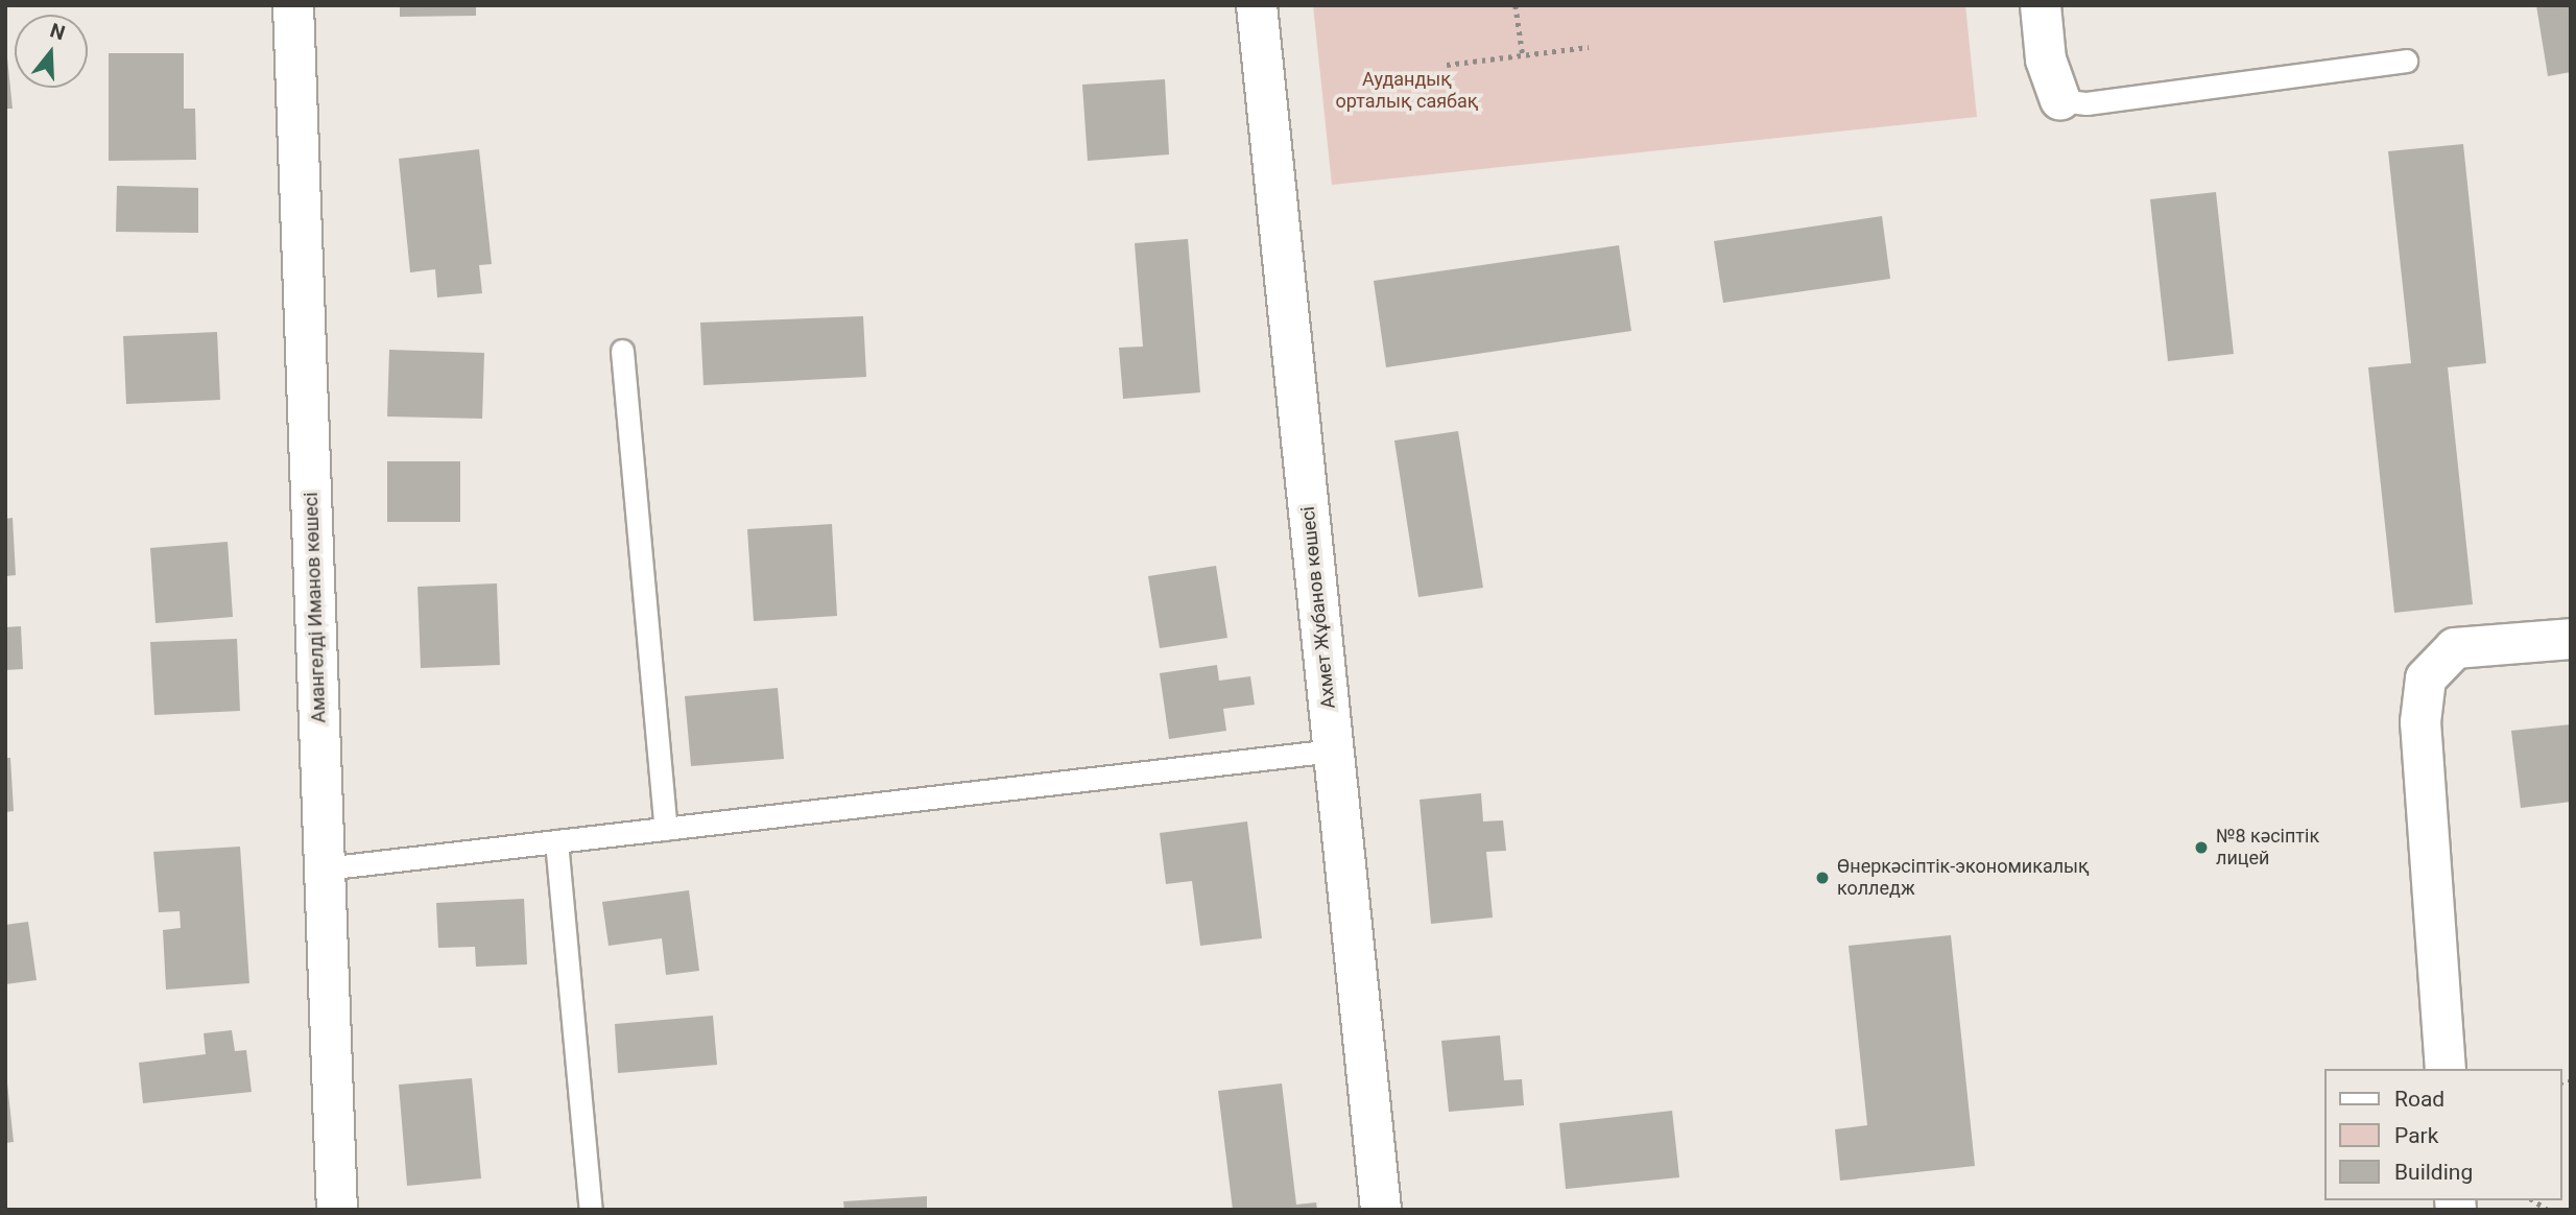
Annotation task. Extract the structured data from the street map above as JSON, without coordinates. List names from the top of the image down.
{
  "streets": {
    "street": ["Амангелді Иманов көшесі", "Ахмет Жұбанов көшесі"]
  },
  "parks": ["Аудандық орталық саябақ"],
  "places": ["№8 кәсіптік лицей", "Өнеркәсіптік-экономикалық колледж"],
  "legend": ["Road", "Park", "Building"],
  "north": "top"
}
